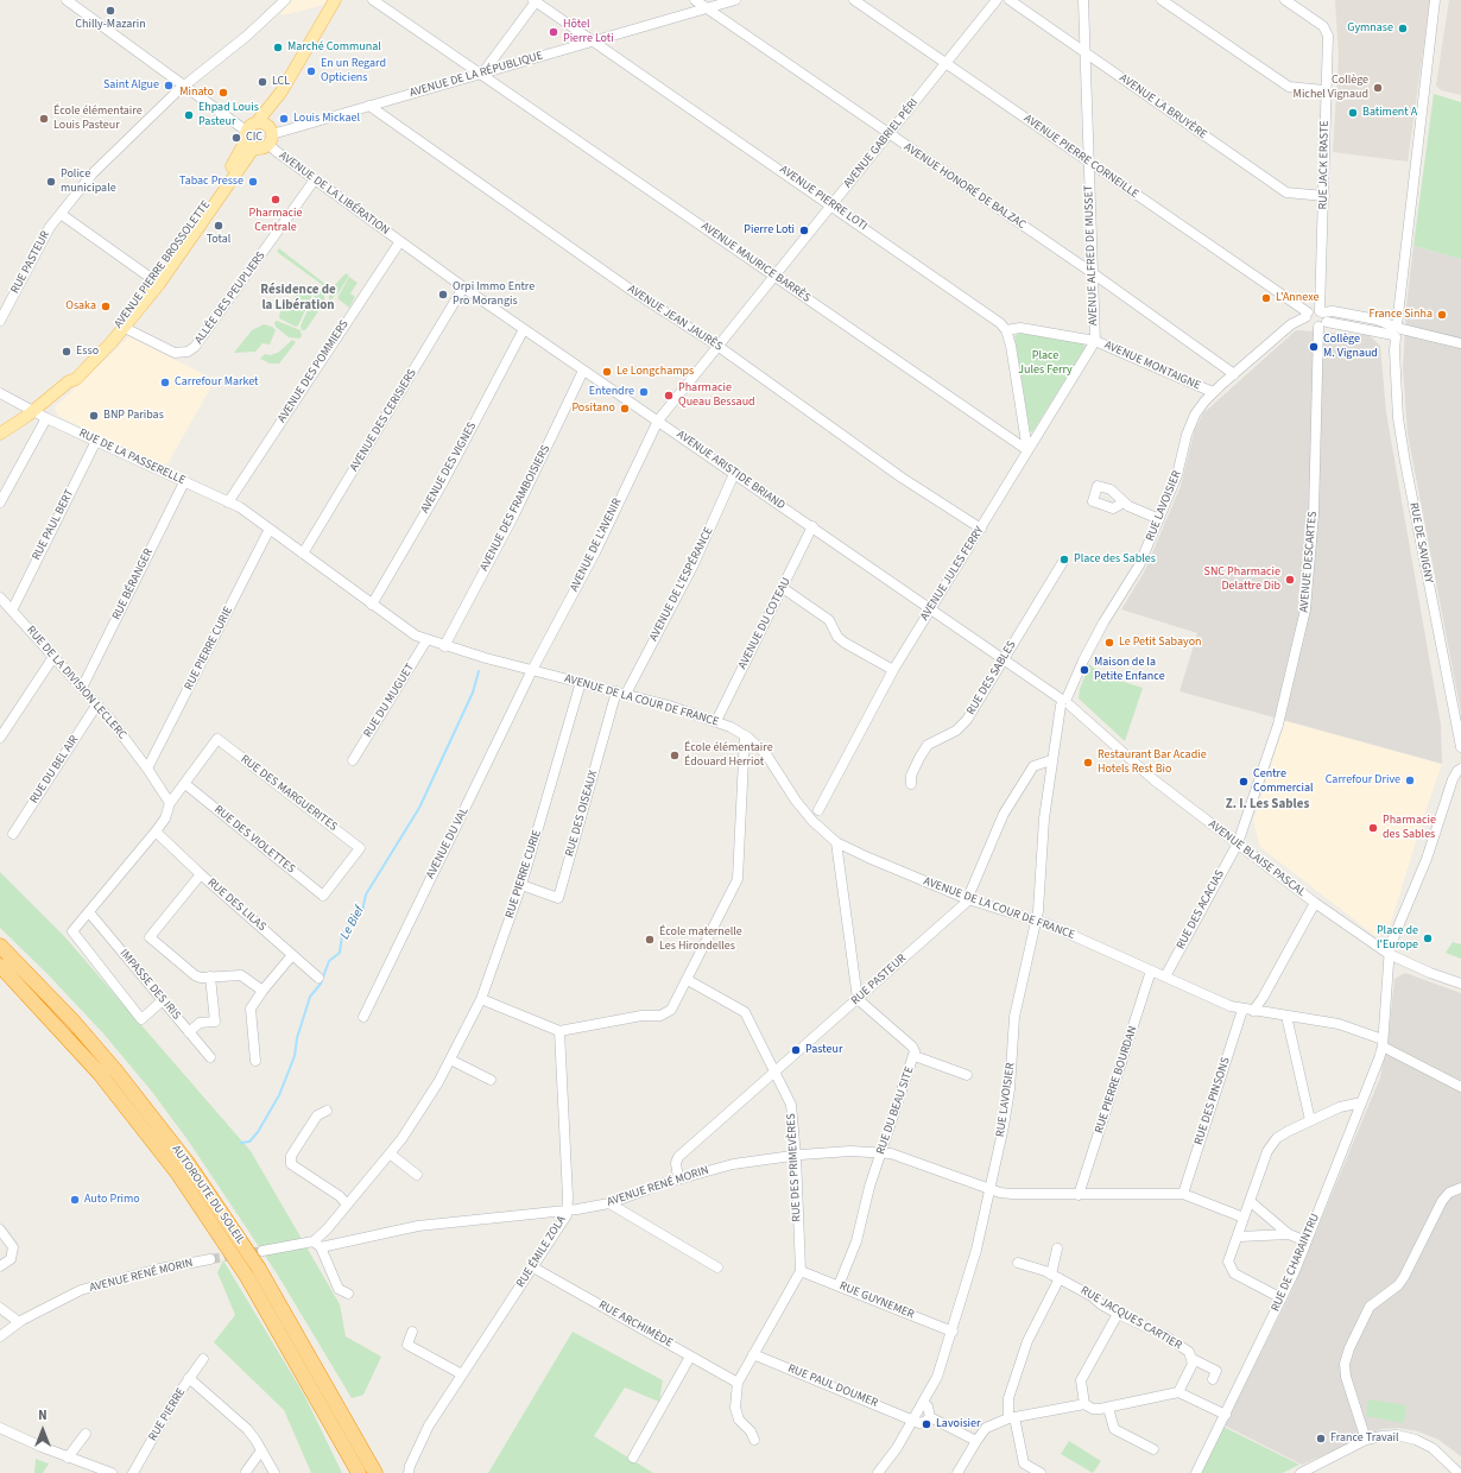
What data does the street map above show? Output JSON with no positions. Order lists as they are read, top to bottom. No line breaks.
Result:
{"streets":{"highway":["AUTOROUTE DU SOLEIL"],"main road":["AVENUE PIERRE BROSSOLETTE"],"street":["AVENUE DE LA RÉPUBLIQUE","AVENUE LA BRUYÈRE","AVENUE GABRIEL PÉRI","AVENUE PIERRE CORNEILLE","RUE JACK ERASTE","AVENUE HONORÉ DE BALZAC","AVENUE DE LA LIBÉRATION","AVENUE PIERRE LOTI","AVENUE ALFRED DE MUSSET","RUE PASTEUR","AVENUE MAURICE BARRÈS","ALLÉE DES PEUPLIERS","AVENUE JEAN JAURÈS","AVENUE MONTAIGNE","AVENUE DES POMMIERS","AVENUE DES CERISIERS","RUE DE LA PASSERELLE","AVENUE DES VIGNES","AVENUE ARISTIDE BRIAND","RUE LAVOISIER","AVENUE DES FRAMBOISIERS","RUE PAUL BERT","RUE DE SAVIGNY","AVENUE DE L'AVENIR","AVENUE DESCARTES","AVENUE JULES FERRY","RUE BÉRANGER","AVENUE DE L'ESPÉRANCE","AVENUE DU COTEAU","RUE PIERRE CURIE","RUE DES SABLES","RUE DE LA DIVISION LECLERC","RUE DU MUGUET","AVENUE DE LA COUR DE FRANCE","RUE DU BEL AIR","RUE DES MARGUERITES","RUE DES OISEAUX","RUE DES VIOLETTES","AVENUE DU VAL","AVENUE BLAISE PASCAL","RUE DES LILAS","RUE DES ACACIAS","IMPASSE DES IRIS","RUE PIERRE BOURDAN","RUE DES PINSONS","RUE DU BEAU SITE","RUE DES PRIMEVÈRES","AVENUE RENÉ MORIN","RUE ÉMILE ZOLA","RUE DE CHARAINTRU","RUE GUYNEMER","RUE JACQUES CARTIER","RUE ARCHIMÈDE","RUE PAUL DOUMER","RUE PIERRE"]},"crossings":[["AVENUE DE LA RÉPUBLIQUE","AVENUE HONORÉ DE BALZAC"],["AVENUE DE LA RÉPUBLIQUE","AVENUE DE LA LIBÉRATION"],["AVENUE DE LA RÉPUBLIQUE","AVENUE PIERRE LOTI"],["AVENUE DE LA RÉPUBLIQUE","AVENUE MAURICE BARRÈS"],["AVENUE DE LA RÉPUBLIQUE","AVENUE PIERRE BROSSOLETTE"],["AVENUE DE LA RÉPUBLIQUE","AVENUE JEAN JAURÈS"],["AVENUE LA BRUYÈRE","RUE JACK ERASTE"],["AVENUE LA BRUYÈRE","AVENUE ALFRED DE MUSSET"],["AVENUE GABRIEL PÉRI","AVENUE PIERRE CORNEILLE"],["AVENUE GABRIEL PÉRI","AVENUE HONORÉ DE BALZAC"],["AVENUE GABRIEL PÉRI","AVENUE PIERRE LOTI"],["AVENUE GABRIEL PÉRI","AVENUE MAURICE BARRÈS"],["AVENUE GABRIEL PÉRI","AVENUE JEAN JAURÈS"],["AVENUE GABRIEL PÉRI","AVENUE ARISTIDE BRIAND"],["AVENUE GABRIEL PÉRI","AVENUE DE L'AVENIR"],["AVENUE PIERRE CORNEILLE","RUE JACK ERASTE"],["AVENUE PIERRE CORNEILLE","AVENUE ALFRED DE MUSSET"],["AVENUE PIERRE CORNEILLE","RUE LAVOISIER"],["AVENUE PIERRE CORNEILLE","AVENUE DESCARTES"],["RUE JACK ERASTE","AVENUE DESCARTES"],["AVENUE HONORÉ DE BALZAC","AVENUE ALFRED DE MUSSET"],["AVENUE HONORÉ DE BALZAC","RUE LAVOISIER"],["AVENUE DE LA LIBÉRATION","AVENUE PIERRE BROSSOLETTE"],["AVENUE DE LA LIBÉRATION","ALLÉE DES PEUPLIERS"],["AVENUE DE LA LIBÉRATION","AVENUE DES POMMIERS"],["AVENUE DE LA LIBÉRATION","AVENUE ARISTIDE BRIAND"],["AVENUE PIERRE LOTI","AVENUE MONTAIGNE"],["AVENUE ALFRED DE MUSSET","AVENUE MONTAIGNE"],["AVENUE ALFRED DE MUSSET","AVENUE JULES FERRY"],["RUE PASTEUR","RUE LAVOISIER"],["RUE PASTEUR","AVENUE DE LA COUR DE FRANCE"],["RUE PASTEUR","RUE DU BEAU SITE"],["RUE PASTEUR","RUE DES PRIMEVÈRES"],["RUE PASTEUR","AVENUE RENÉ MORIN"],["AVENUE MAURICE BARRÈS","AVENUE JULES FERRY"],["AVENUE PIERRE BROSSOLETTE","ALLÉE DES PEUPLIERS"],["AVENUE PIERRE BROSSOLETTE","RUE DE LA PASSERELLE"],["AVENUE JEAN JAURÈS","AVENUE JULES FERRY"],["AVENUE MONTAIGNE","RUE LAVOISIER"],["AVENUE MONTAIGNE","AVENUE JULES FERRY"],["AVENUE DES POMMIERS","RUE DE LA PASSERELLE"],["AVENUE DES POMMIERS","AVENUE ARISTIDE BRIAND"],["AVENUE DES POMMIERS","AVENUE DE LA COUR DE FRANCE"],["AVENUE DES CERISIERS","AVENUE ARISTIDE BRIAND"],["AVENUE DES CERISIERS","AVENUE DE LA COUR DE FRANCE"],["RUE DE LA PASSERELLE","RUE PAUL BERT"],["RUE DE LA PASSERELLE","RUE BÉRANGER"],["RUE DE LA PASSERELLE","AVENUE DE LA COUR DE FRANCE"],["AVENUE DES VIGNES","AVENUE ARISTIDE BRIAND"],["AVENUE DES VIGNES","AVENUE DE LA COUR DE FRANCE"],["AVENUE ARISTIDE BRIAND","RUE LAVOISIER"],["AVENUE ARISTIDE BRIAND","AVENUE DES FRAMBOISIERS"],["AVENUE ARISTIDE BRIAND","AVENUE DE L'AVENIR"],["AVENUE ARISTIDE BRIAND","AVENUE JULES FERRY"],["AVENUE ARISTIDE BRIAND","AVENUE DE L'ESPÉRANCE"],["AVENUE ARISTIDE BRIAND","AVENUE DU COTEAU"],["AVENUE ARISTIDE BRIAND","RUE DES SABLES"],["AVENUE ARISTIDE BRIAND","AVENUE BLAISE PASCAL"],["RUE LAVOISIER","AVENUE DE LA COUR DE FRANCE"],["RUE LAVOISIER","AVENUE BLAISE PASCAL"],["RUE LAVOISIER","AVENUE RENÉ MORIN"],["RUE LAVOISIER","RUE GUYNEMER"],["RUE LAVOISIER","RUE PAUL DOUMER"],["AVENUE DES FRAMBOISIERS","AVENUE DE LA COUR DE FRANCE"],["RUE PAUL BERT","RUE DE LA DIVISION LECLERC"],["AVENUE DE L'AVENIR","AVENUE DE LA COUR DE FRANCE"],["AVENUE DE L'AVENIR","AVENUE DU VAL"],["AVENUE DESCARTES","AVENUE BLAISE PASCAL"],["AVENUE DESCARTES","RUE DES ACACIAS"],["RUE BÉRANGER","RUE DE LA DIVISION LECLERC"],["AVENUE DE L'ESPÉRANCE","AVENUE DE LA COUR DE FRANCE"],["AVENUE DE L'ESPÉRANCE","RUE DES OISEAUX"],["AVENUE DU COTEAU","AVENUE DE LA COUR DE FRANCE"],["RUE PIERRE CURIE","RUE DE LA DIVISION LECLERC"],["RUE PIERRE CURIE","AVENUE DE LA COUR DE FRANCE"],["RUE PIERRE CURIE","RUE DES OISEAUX"],["RUE PIERRE CURIE","AVENUE RENÉ MORIN"],["RUE DE LA DIVISION LECLERC","RUE DU BEL AIR"],["RUE DU MUGUET","AVENUE DE LA COUR DE FRANCE"],["AVENUE DE LA COUR DE FRANCE","RUE DES OISEAUX"],["AVENUE DE LA COUR DE FRANCE","AVENUE DU VAL"],["AVENUE DE LA COUR DE FRANCE","RUE DES ACACIAS"],["AVENUE DE LA COUR DE FRANCE","RUE PIERRE BOURDAN"],["AVENUE DE LA COUR DE FRANCE","RUE DES PINSONS"],["AVENUE DE LA COUR DE FRANCE","RUE DE CHARAINTRU"],["RUE DES MARGUERITES","RUE DES VIOLETTES"],["AVENUE BLAISE PASCAL","RUE DES ACACIAS"],["AVENUE BLAISE PASCAL","RUE DE CHARAINTRU"],["RUE PIERRE BOURDAN","AVENUE RENÉ MORIN"],["RUE DES PINSONS","AVENUE RENÉ MORIN"],["RUE DU BEAU SITE","AVENUE RENÉ MORIN"],["RUE DU BEAU SITE","RUE GUYNEMER"],["RUE DES PRIMEVÈRES","AVENUE RENÉ MORIN"],["RUE DES PRIMEVÈRES","RUE GUYNEMER"],["AVENUE RENÉ MORIN","RUE ÉMILE ZOLA"],["RUE ÉMILE ZOLA","RUE ARCHIMÈDE"]],"districts":["Résidence de la Libération","Z. I. Les Sables"],"water":["Le Bief"],"parks":["Place Jules Ferry"],"places":["Chilly-Mazarin","Gymnase","Hôtel Pierre Loti","Marché Communal","En un Regard Opticiens","LCL","Saint Algue","Collège Michel Vignaud","Minato","Batiment A","Ehpad Louis Pasteur","École élémentaire Louis Pasteur","Louis Mickael","CIC","Police municipale","Tabac Presse","Pharmacie Centrale","Total","Pierre Loti","Orpi Immo Entre Pro Morangis","L'Annexe","Osaka","France Sinha","Collège M. Vignaud","Esso","Le Longchamps","Carrefour Market","Entendre","Pharmacie Queau Bessaud","Positano","BNP Paribas","Place des Sables","SNC Pharmacie Delattre Dib","Le Petit Sabayon","Maison de la Petite Enfance","École élémentaire Édouard Herriot","Restaurant Bar Acadie Hotels Rest Bio","Carrefour Drive","Centre Commercial","Pharmacie des Sables","Place de l'Europe","École maternelle Les Hirondelles","Pasteur","Auto Primo","Lavoisier","France Travail"],"north":"top"}
